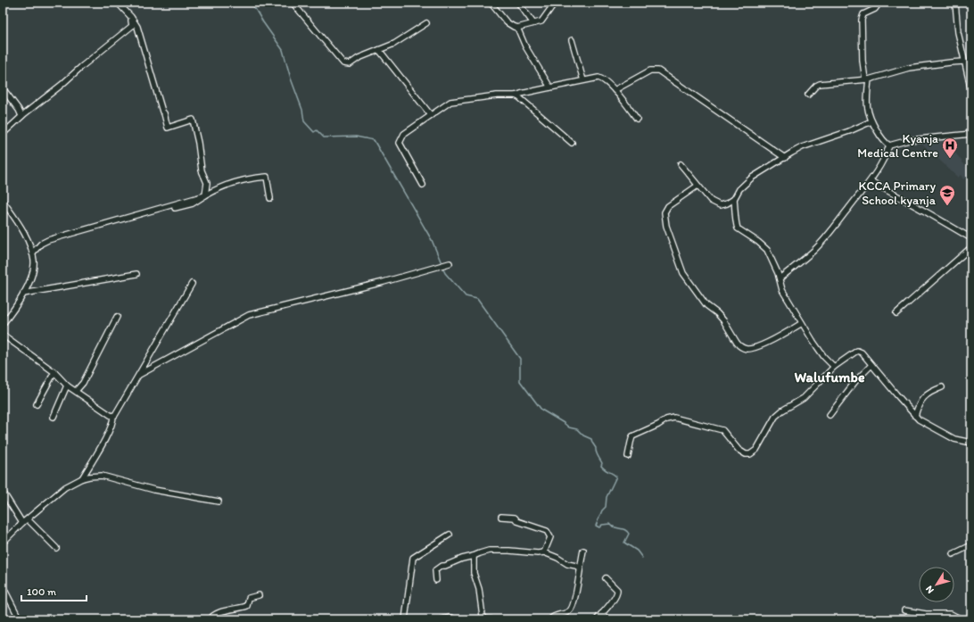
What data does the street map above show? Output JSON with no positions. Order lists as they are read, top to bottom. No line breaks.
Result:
{"districts":["Walufumbe"],"places":{"hospital":["Kyanja Medical Centre"],"school or university":["KCCA Primary School kyanja"]},"scale_bar":"100 m","north":"bottom left"}
